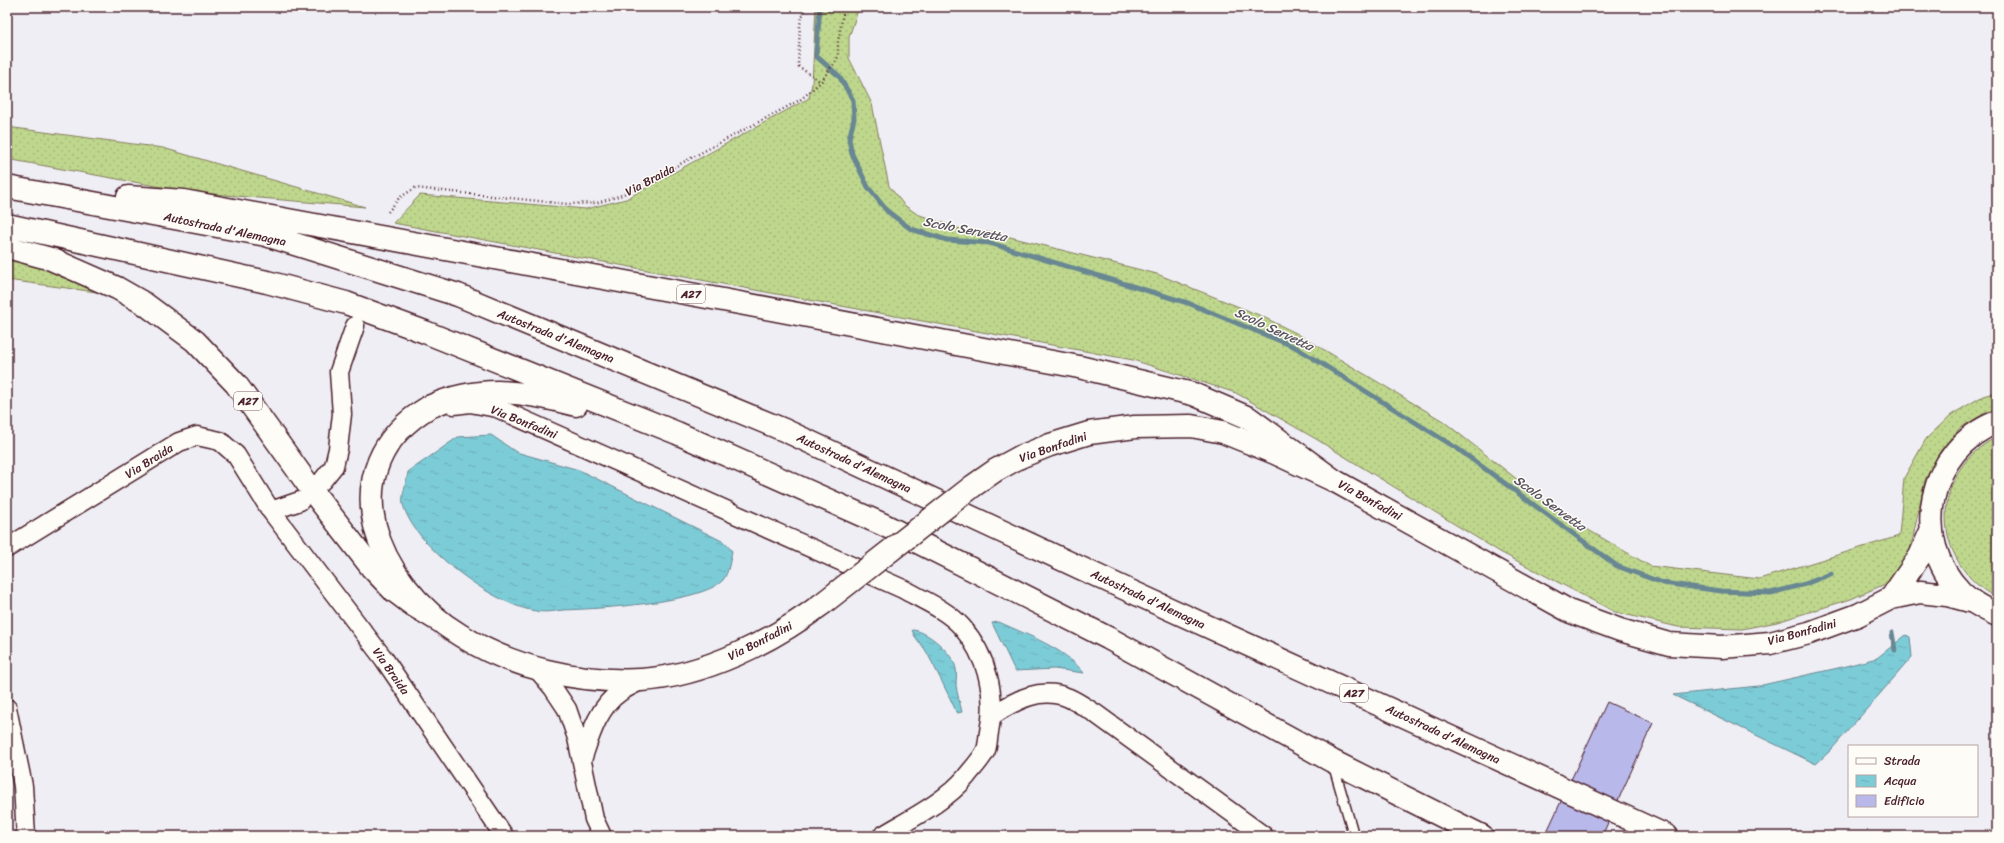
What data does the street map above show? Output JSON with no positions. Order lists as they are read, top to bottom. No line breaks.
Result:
{"streets":{"main road":["Autostrada d'Alemagna","A27","Via Bonfadini"],"street":["Via Braida"]},"crossings":[["Autostrada d'Alemagna","A27"],["A27","Via Bonfadini"]],"water":["Scolo Servetta"],"legend":["Strada","Acqua","Edificio"]}
